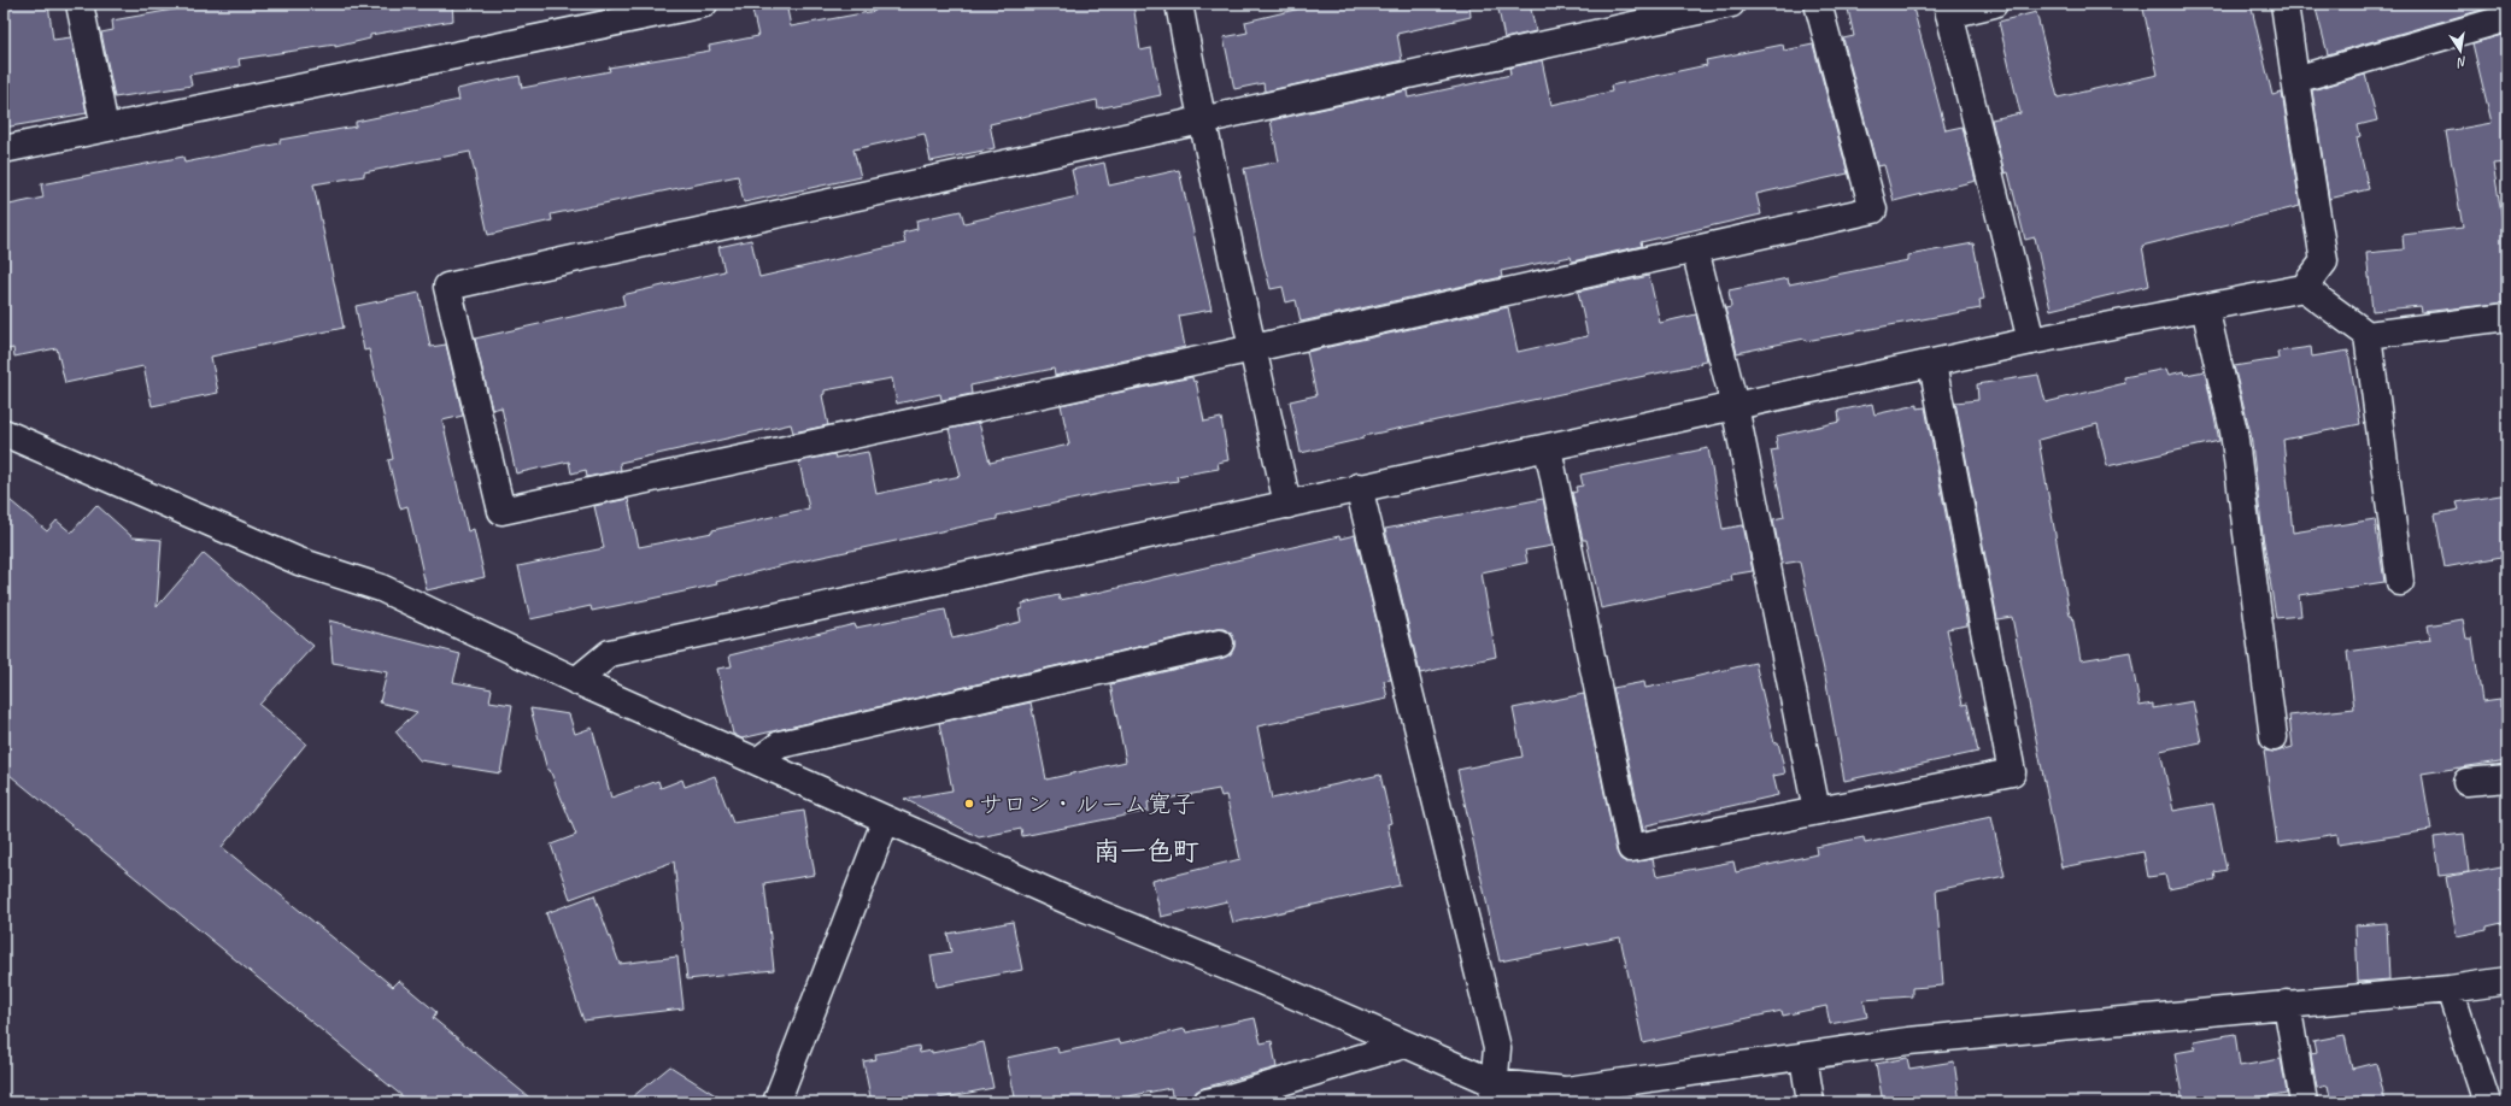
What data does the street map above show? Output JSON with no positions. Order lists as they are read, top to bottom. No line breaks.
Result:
{"districts":["南一色町"],"places":["サロン・ルーム寛子"],"north":"bottom"}
